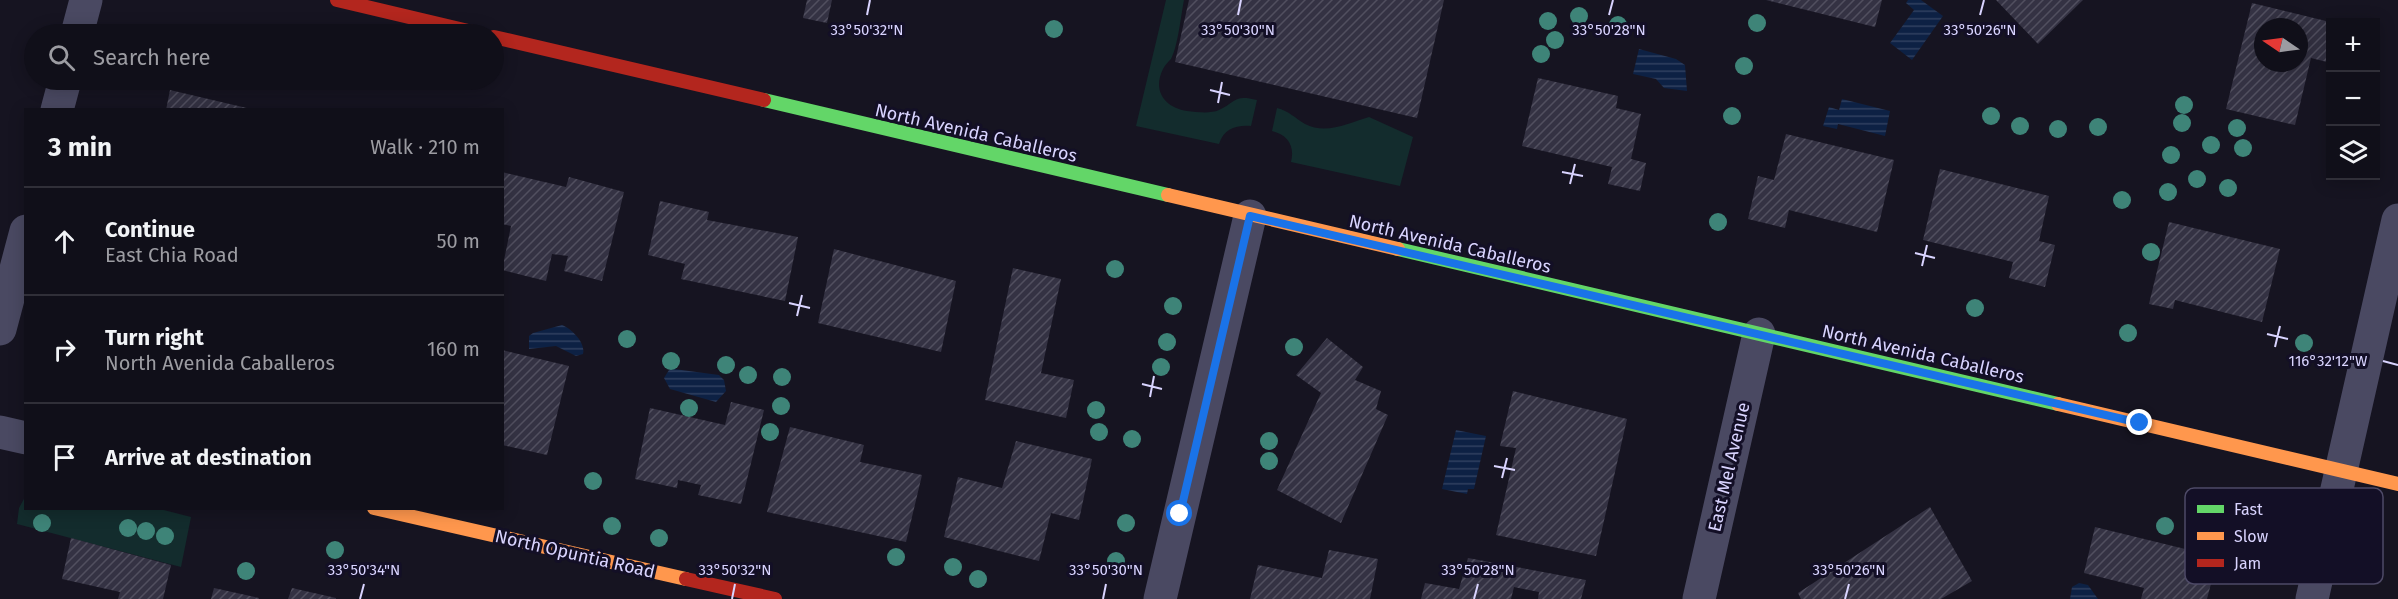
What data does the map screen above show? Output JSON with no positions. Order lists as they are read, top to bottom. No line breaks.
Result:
{"streets":{"street":["North Avenida Caballeros","East Mel Avenue","North Opuntia Road"]},"crossings":[["North Avenida Caballeros","East Mel Avenue"]],"legend":["Fast","Slow","Jam"],"north":"left","page":{"map_buttons":["+","−"],"search":"Search here","heading":["3 min","Walk · 210 m"],"list":[["Continue","East Chia Road","50 m"],["Turn right","North Avenida Caballeros","160 m"],"Arrive at destination"]},"coordinates":["33°50'32\"N","33°50'30\"N","33°50'28\"N","33°50'26\"N","116°32'12\"W","33°50'34\"N"]}
